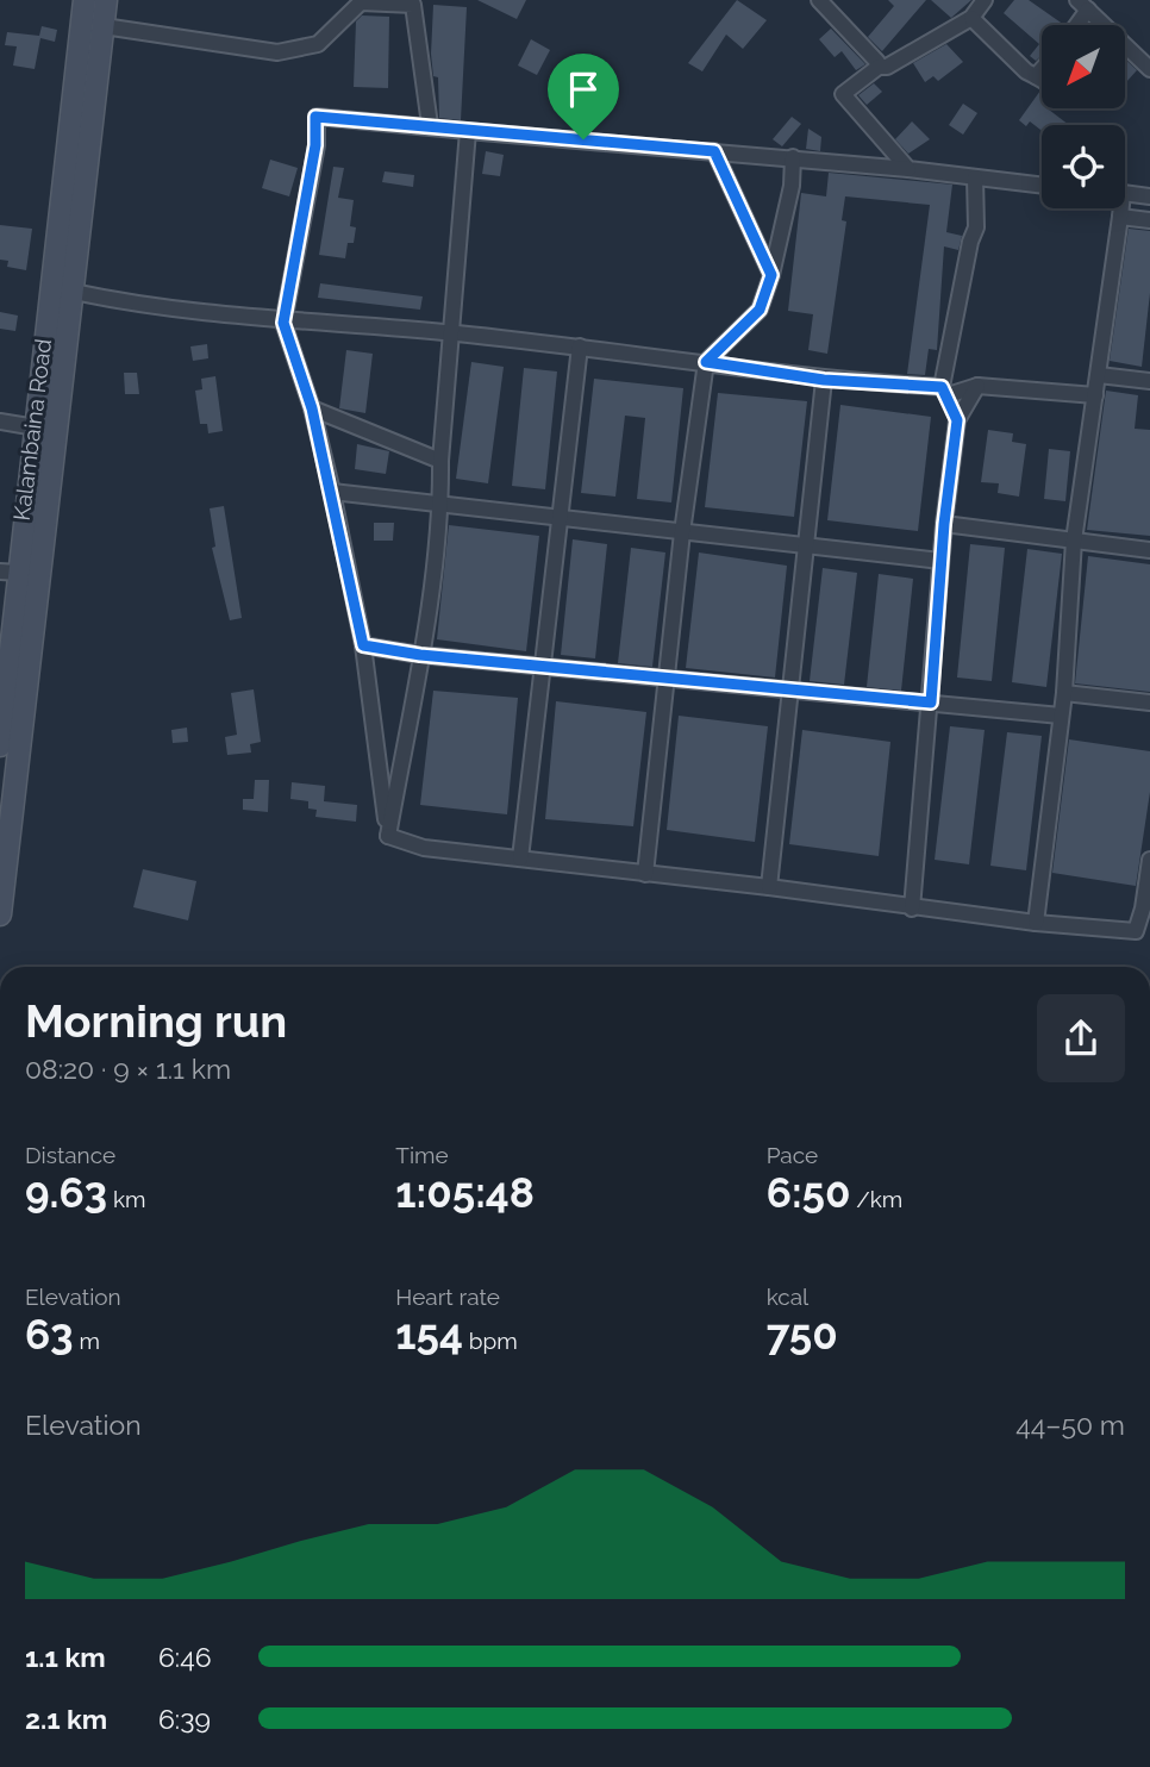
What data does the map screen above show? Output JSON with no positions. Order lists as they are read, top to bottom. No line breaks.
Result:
{"streets":{"main road":["Kalambaina Road"]},"north":"bottom left","page":{"heading":["Morning run","08:20 · 9 × 1.1 km"],"stats":[["Distance","9.63 km"],["Time","1:05:48"],["Pace","6:50 /km"],["Elevation","63 m"],["Heart rate","154 bpm"],["kcal","750"]],"chart":["Elevation","44–50 m"],"list":[{"name":"1.1 km","note":"6:46"},{"name":"2.1 km","note":"6:39"}]}}
